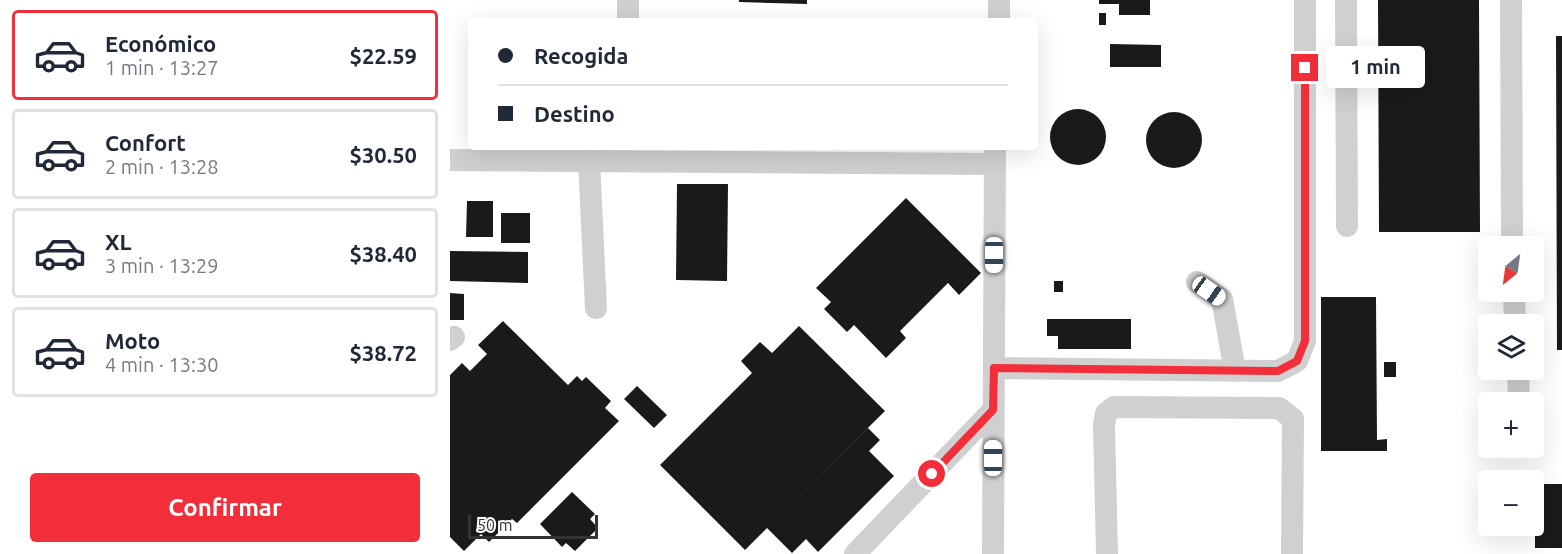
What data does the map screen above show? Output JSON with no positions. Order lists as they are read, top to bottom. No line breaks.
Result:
{"scale_bar":"50 m","north":"bottom left","page":{"list":[{"name":"Económico","note":"1 min · 13:27","value":"$22.59"},{"name":"Confort","note":"2 min · 13:28","value":"$30.50"},{"name":"XL","note":"3 min · 13:29","value":"$38.40"},{"name":"Moto","note":"4 min · 13:30","value":"$38.72"}],"banner":["Recogida","Destino"],"bubble":"1 min","map_buttons":["+","−"],"buttons":"Confirmar","scale":"50 m"}}
